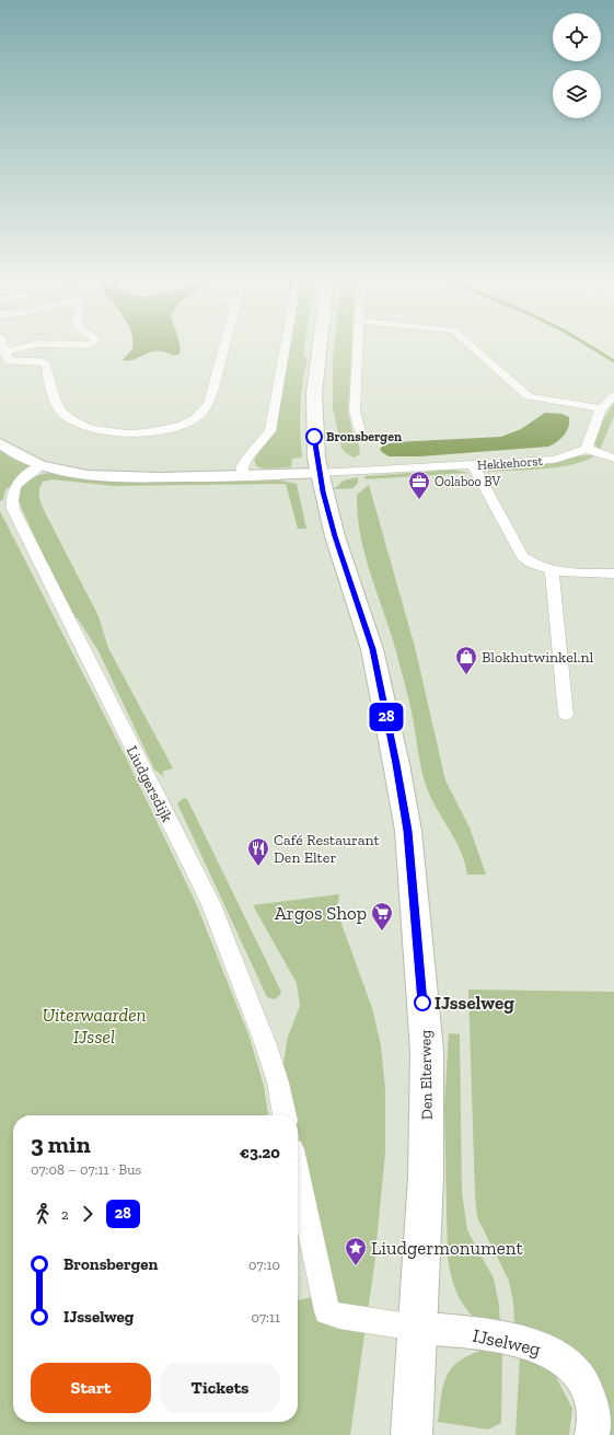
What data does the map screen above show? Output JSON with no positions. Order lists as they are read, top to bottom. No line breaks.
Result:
{"streets":{"main road":["Den Elterweg"],"street":["Hekkehorst","Liudgersdijk","IJselweg"]},"crossings":[["Hekkehorst","Den Elterweg"],["Den Elterweg","IJselweg"]],"parks":["Uiterwaarden IJssel"],"places":{"other":["Bronsbergen","IJsselweg"],"office":["Oolaboo BV"],"shop":["Blokhutwinkel.nl"],"restaurant":["Café Restaurant Den Elter"],"supermarket":["Argos Shop"],"place":["Liudgermonument"]},"lines":["bus line 28"],"page":{"on_map":"28","heading":["3 min","07:08 – 07:11 · Bus","€3.20"],"legs":["2","28"],"list":[{"name":"Bronsbergen","value":"07:10"},{"name":"IJsselweg","value":"07:11"}],"buttons":["Start","Tickets"]}}
